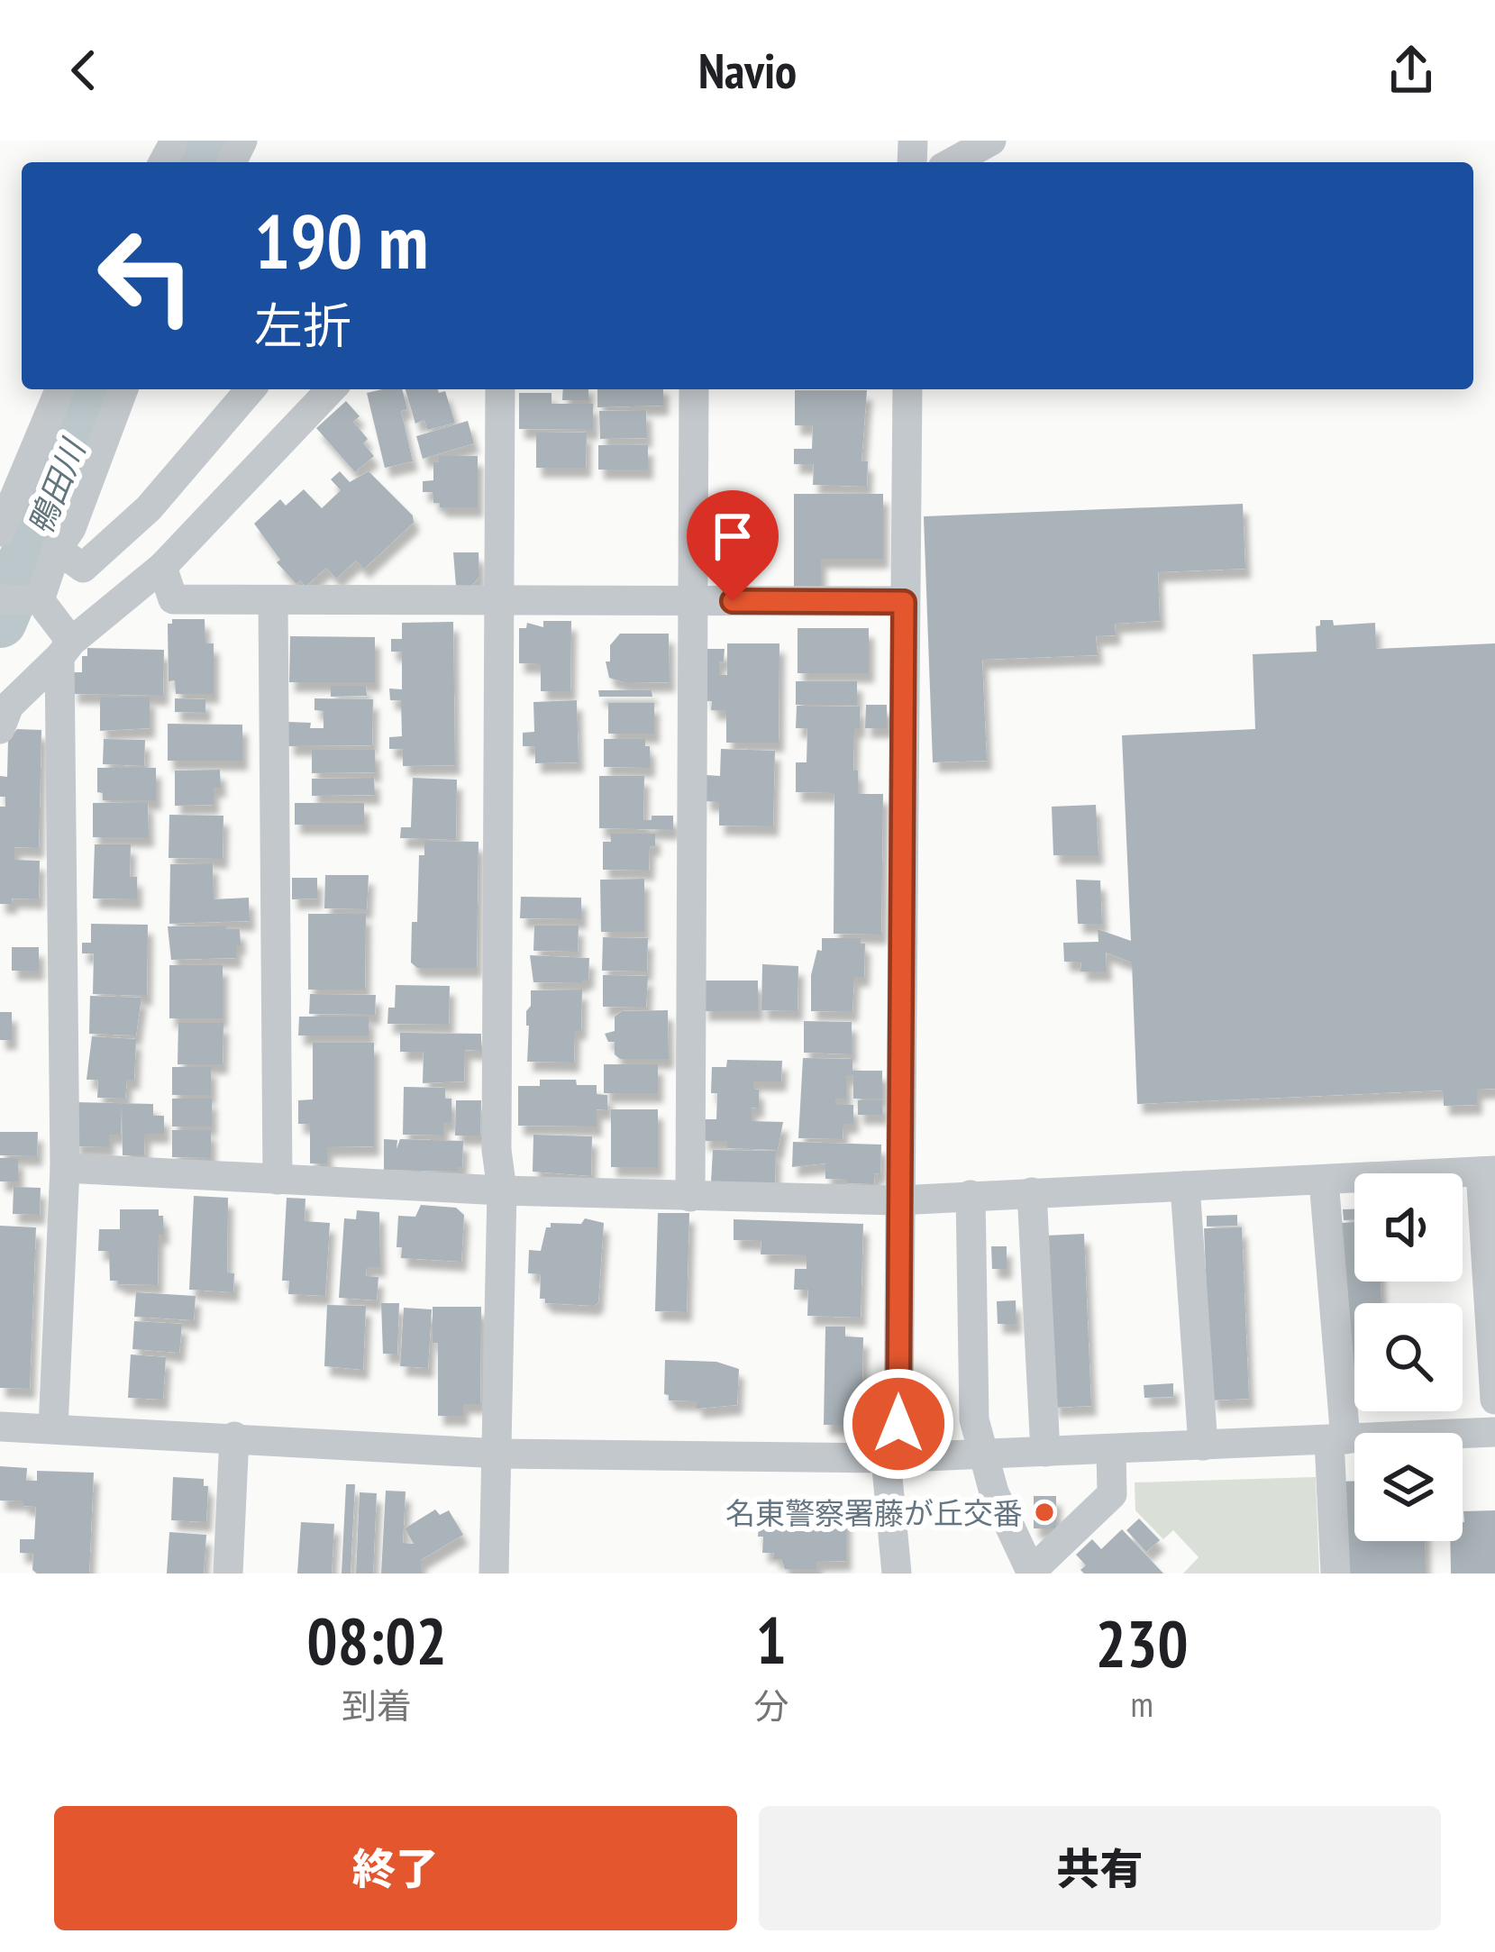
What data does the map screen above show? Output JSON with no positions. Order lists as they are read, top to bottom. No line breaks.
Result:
{"water":["鴨田川"],"places":["名東警察署藤が丘交番"],"page":{"header":"Navio","turn":["190 m","左折"],"eta":["08:02","到着","1","分","230","m"],"buttons":["終了","共有"]}}
